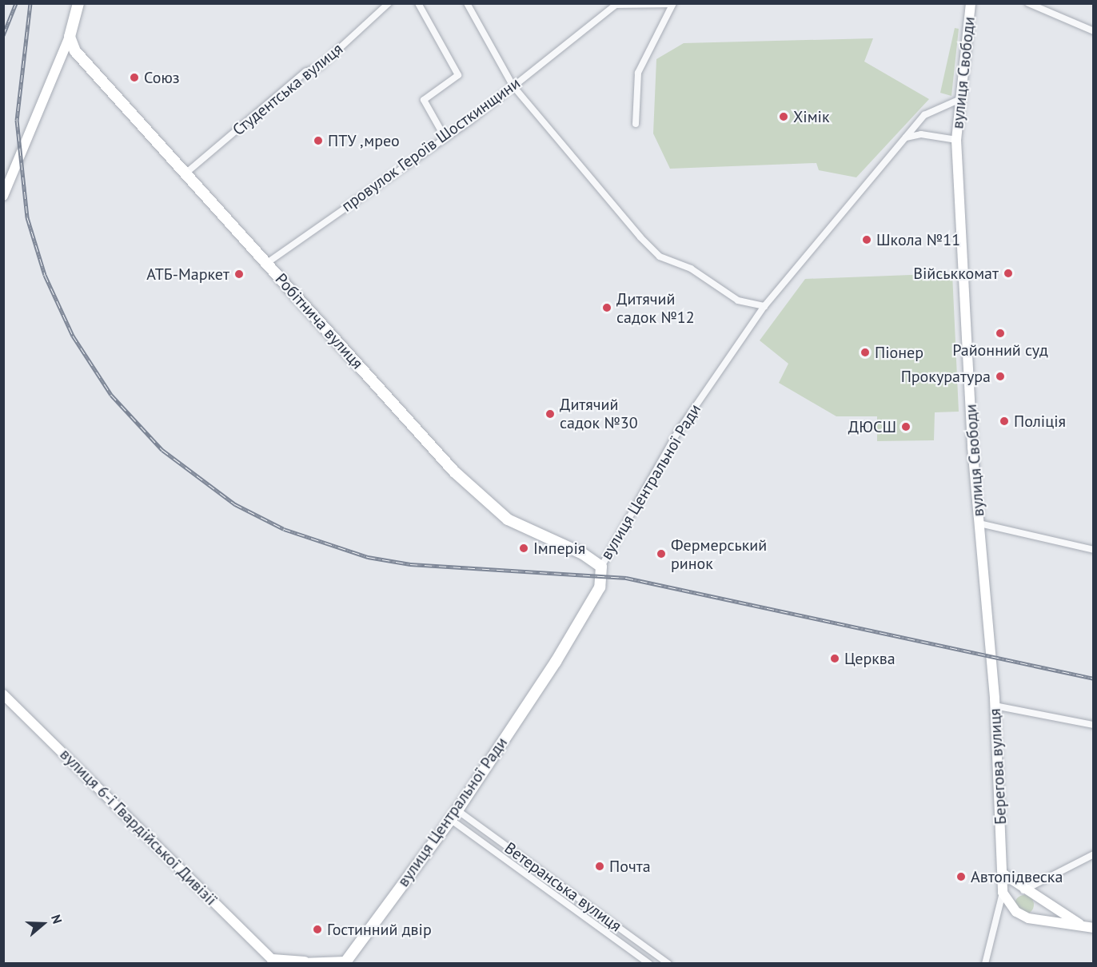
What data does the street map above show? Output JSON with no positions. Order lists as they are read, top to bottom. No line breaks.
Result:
{"streets":{"main road":["вулиця Свободи","Робітнича вулиця","вулиця Центральної Ради","Берегова вулиця","вулиця 6-ї Гвардійської Дивізії"],"street":["Студентська вулиця","провулок Героїв Шосткинщини","Ветеранська вулиця"]},"crossings":[["вулиця Свободи","вулиця Центральної Ради"],["вулиця Свободи","Берегова вулиця"],["Студентська вулиця","Робітнича вулиця"],["провулок Героїв Шосткинщини","Робітнича вулиця"],["Робітнича вулиця","вулиця Центральної Ради"],["вулиця Центральної Ради","Ветеранська вулиця"]],"places":["Союз","Хімік","ПТУ ,мрео","Школа №11","Військкомат","АТБ-Маркет","Дитячий садок №12","Районний суд","Піонер","Прокуратура","Дитячий садок №30","Поліція","ДЮСШ","Імперія","Фермерський ринок","Церква","Почта","Автопідвеска","Гостинний двір"],"north":"right"}
